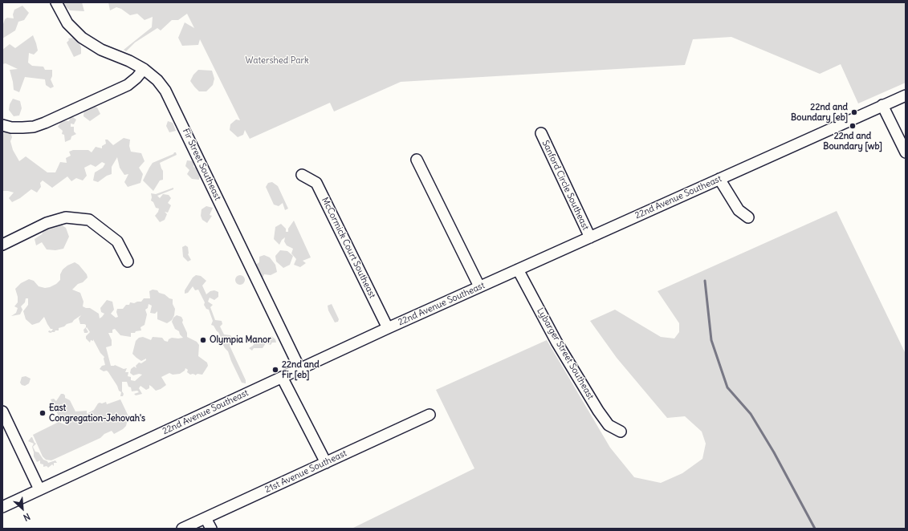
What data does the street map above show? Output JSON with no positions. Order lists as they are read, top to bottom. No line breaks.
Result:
{"streets":{"street":["Fir Street Southeast","Sanford Circle Southeast","22nd Avenue Southeast","McCormick Court Southeast","Lybarger Street Southeast","21st Avenue Southeast"]},"crossings":[["Fir Street Southeast","22nd Avenue Southeast"],["Sanford Circle Southeast","22nd Avenue Southeast"],["22nd Avenue Southeast","McCormick Court Southeast"],["22nd Avenue Southeast","Lybarger Street Southeast"]],"parks":["Watershed Park"],"places":["22nd and Boundary [eb]","22nd and Boundary [wb]","Olympia Manor","22nd and Fir [eb]","East Congregation-Jehovah's"],"north":"bottom right"}
